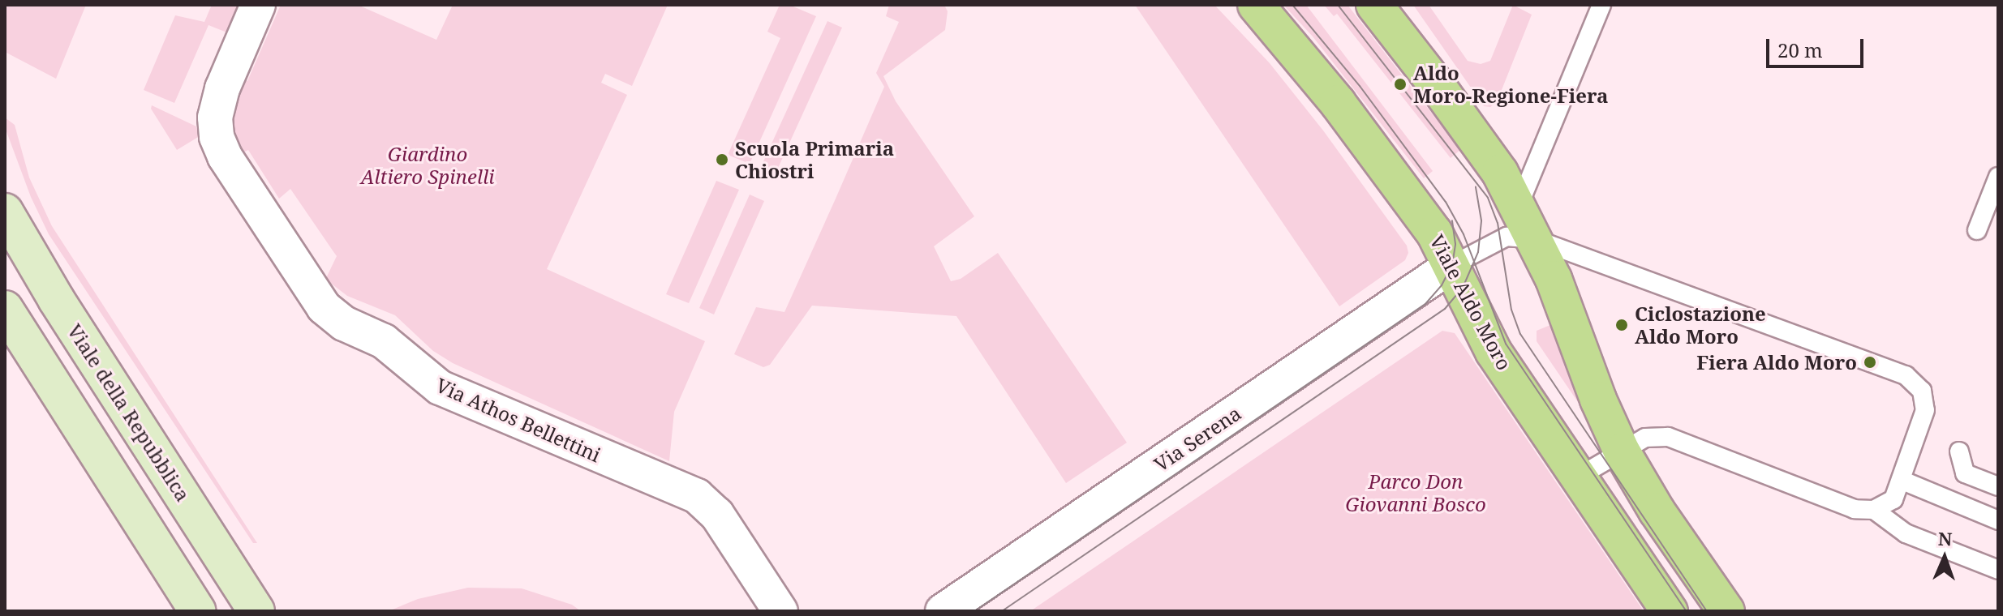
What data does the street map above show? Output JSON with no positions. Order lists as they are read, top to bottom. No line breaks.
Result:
{"streets":{"main road":["Viale Aldo Moro","Viale della Repubblica"],"street":["Via Athos Bellettini","Via Serena"]},"crossings":[["Viale Aldo Moro","Via Serena"]],"parks":["Giardino Altiero Spinelli","Parco Don Giovanni Bosco"],"places":["Aldo Moro-Regione-Fiera","Scuola Primaria Chiostri","Ciclostazione Aldo Moro","Fiera Aldo Moro"],"scale_bar":"20 m","north":"top"}
